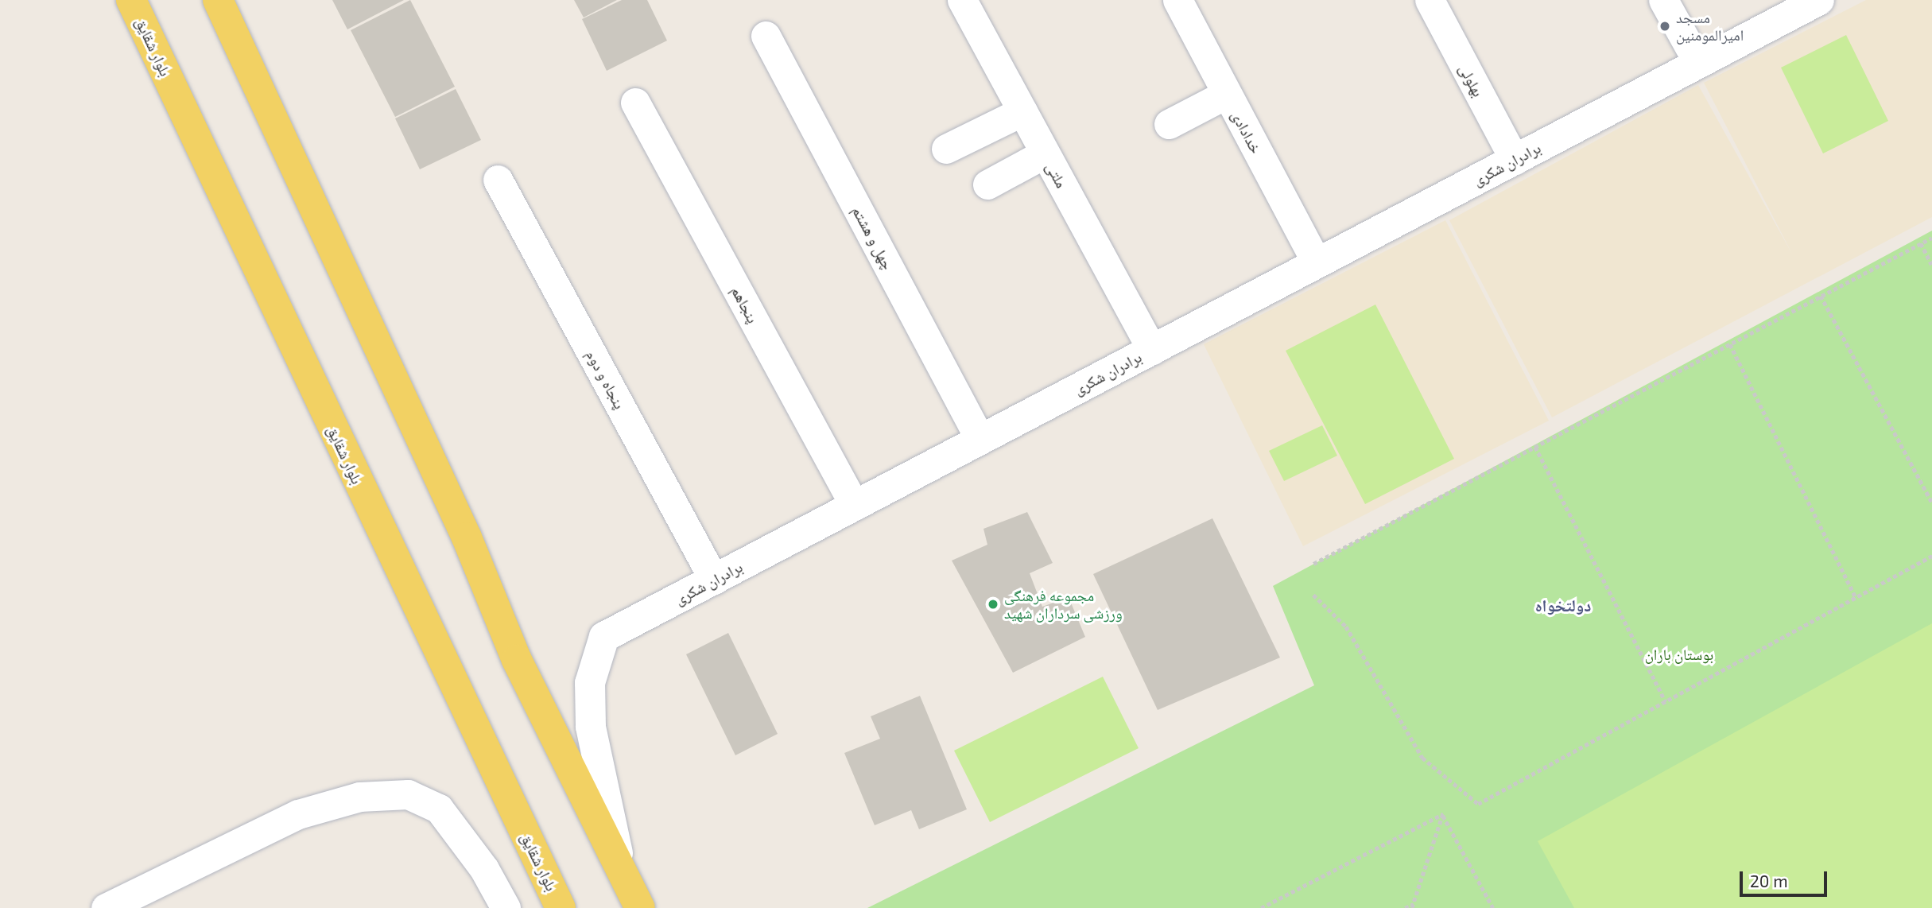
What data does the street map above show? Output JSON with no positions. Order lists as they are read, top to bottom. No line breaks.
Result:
{"streets":{"main road":["بلوار شقایق"],"street":["بهلولی","خدادادی","برادران شکری","ملتی","چهل و هشتم","پنجاهم","پنجاه و دوم"]},"crossings":[["بهلولی","برادران شکری"],["خدادادی","برادران شکری"],["برادران شکری","ملتی"],["برادران شکری","چهل و هشتم"],["برادران شکری","پنجاهم"],["برادران شکری","پنجاه و دوم"]],"districts":["دولتخواه"],"parks":["بوستان باران"],"places":["مسجد امیرالمومنین","مجموعه فرهنگی ورزشی سرداران شهید"],"scale_bar":"20 m"}
